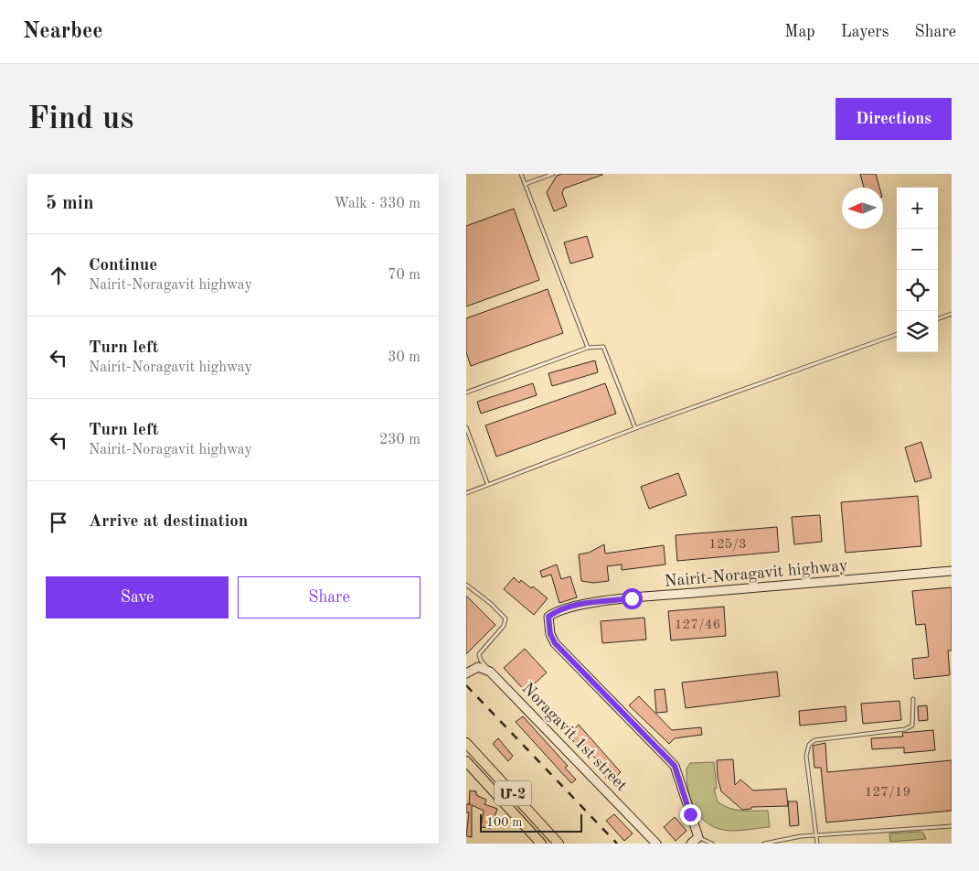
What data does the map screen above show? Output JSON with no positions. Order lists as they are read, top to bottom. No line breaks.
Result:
{"streets":{"main road":["Մ-2"],"street":["Nairit-Noragavit highway","Noragavit 1st street"]},"house_numbers":["125/3","127/46","127/19"],"scale_bar":"100 m","north":"left","page":{"header":"Nearbee","nav":["Map","Layers","Share"],"buttons":["Directions",["Save","Share"]],"title":"Find us","heading":["5 min","Walk · 330 m"],"map_buttons":["+","−"],"list":[["Continue","Nairit-Noragavit highway","70 m"],["Turn left","Nairit-Noragavit highway","30 m"],["Turn left","Nairit-Noragavit highway","230 m"],"Arrive at destination"],"scale":"100 m"}}
